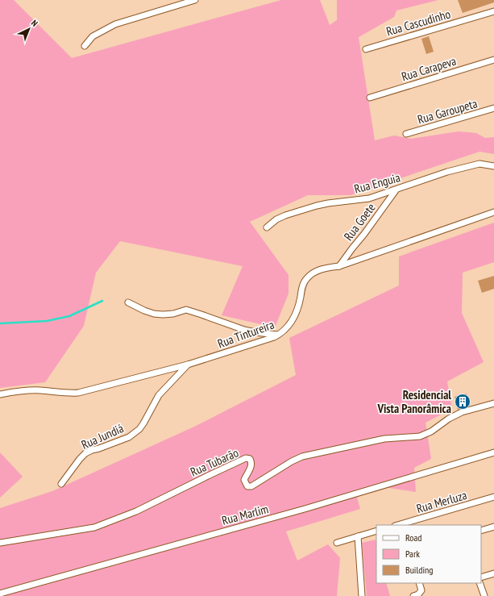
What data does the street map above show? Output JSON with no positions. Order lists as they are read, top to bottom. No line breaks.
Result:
{"streets":{"street":["Rua Cascudinho","Rua Carapeva","Rua Garoupeta","Rua Enguia","Rua Goete","Rua Tintureira","Rua Jundiá","Rua Tubarão","Rua Merluza","Rua Marlim"]},"crossings":[["Rua Enguia","Rua Goete"],["Rua Goete","Rua Tintureira"],["Rua Tintureira","Rua Jundiá"]],"places":{"building":["Residencial Vista Panorâmica"]},"legend":["Road","Park","Building"],"north":"top right"}
